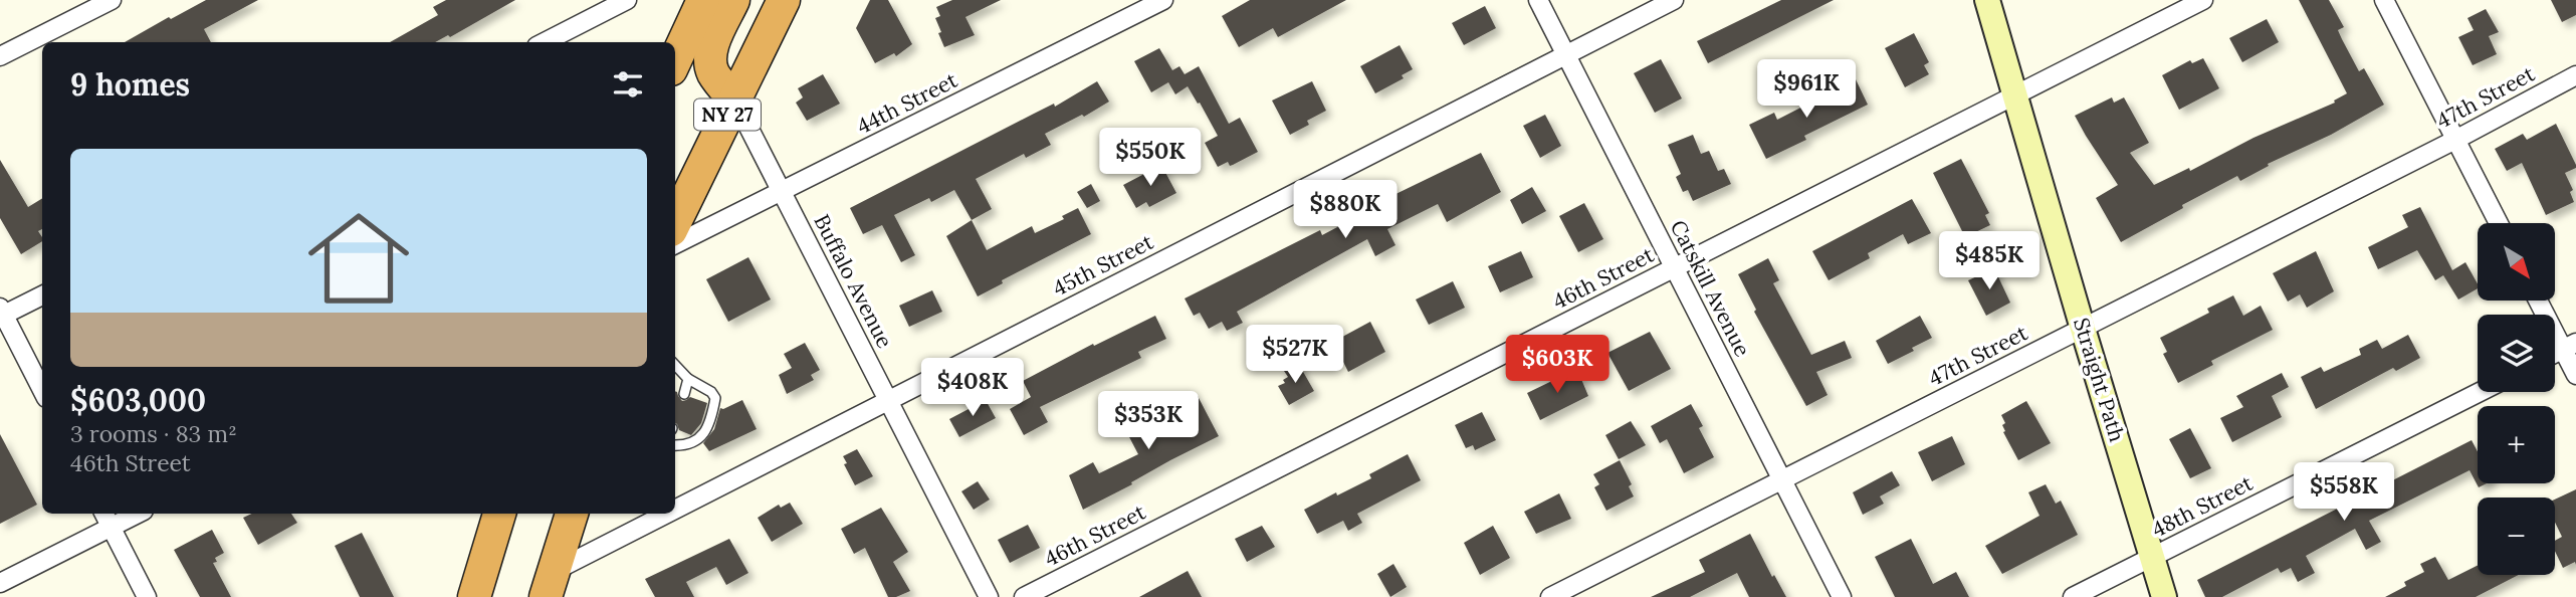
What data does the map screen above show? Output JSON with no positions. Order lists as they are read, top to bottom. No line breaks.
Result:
{"streets":{"highway":["NY 27"],"main road":["Straight Path"],"street":["47th Street","44th Street","45th Street","46th Street","Buffalo Avenue","Catskill Avenue","48th Street"]},"crossings":[["47th Street","Catskill Avenue"],["47th Street","Straight Path"],["44th Street","Buffalo Avenue"],["NY 27","Buffalo Avenue"],["45th Street","Buffalo Avenue"],["45th Street","Catskill Avenue"],["46th Street","Catskill Avenue"],["46th Street","Straight Path"],["Straight Path","48th Street"]],"north":"bottom right","page":{"heading":"9 homes","price":["$961K","$550K","$880K","$485K","$527K","$603K","$408K","$353K","$558K"],"list":[{"name":"$603,000","note":"3 rooms · 83 m² · 46th Street"}],"map_buttons":["+","−"]}}
